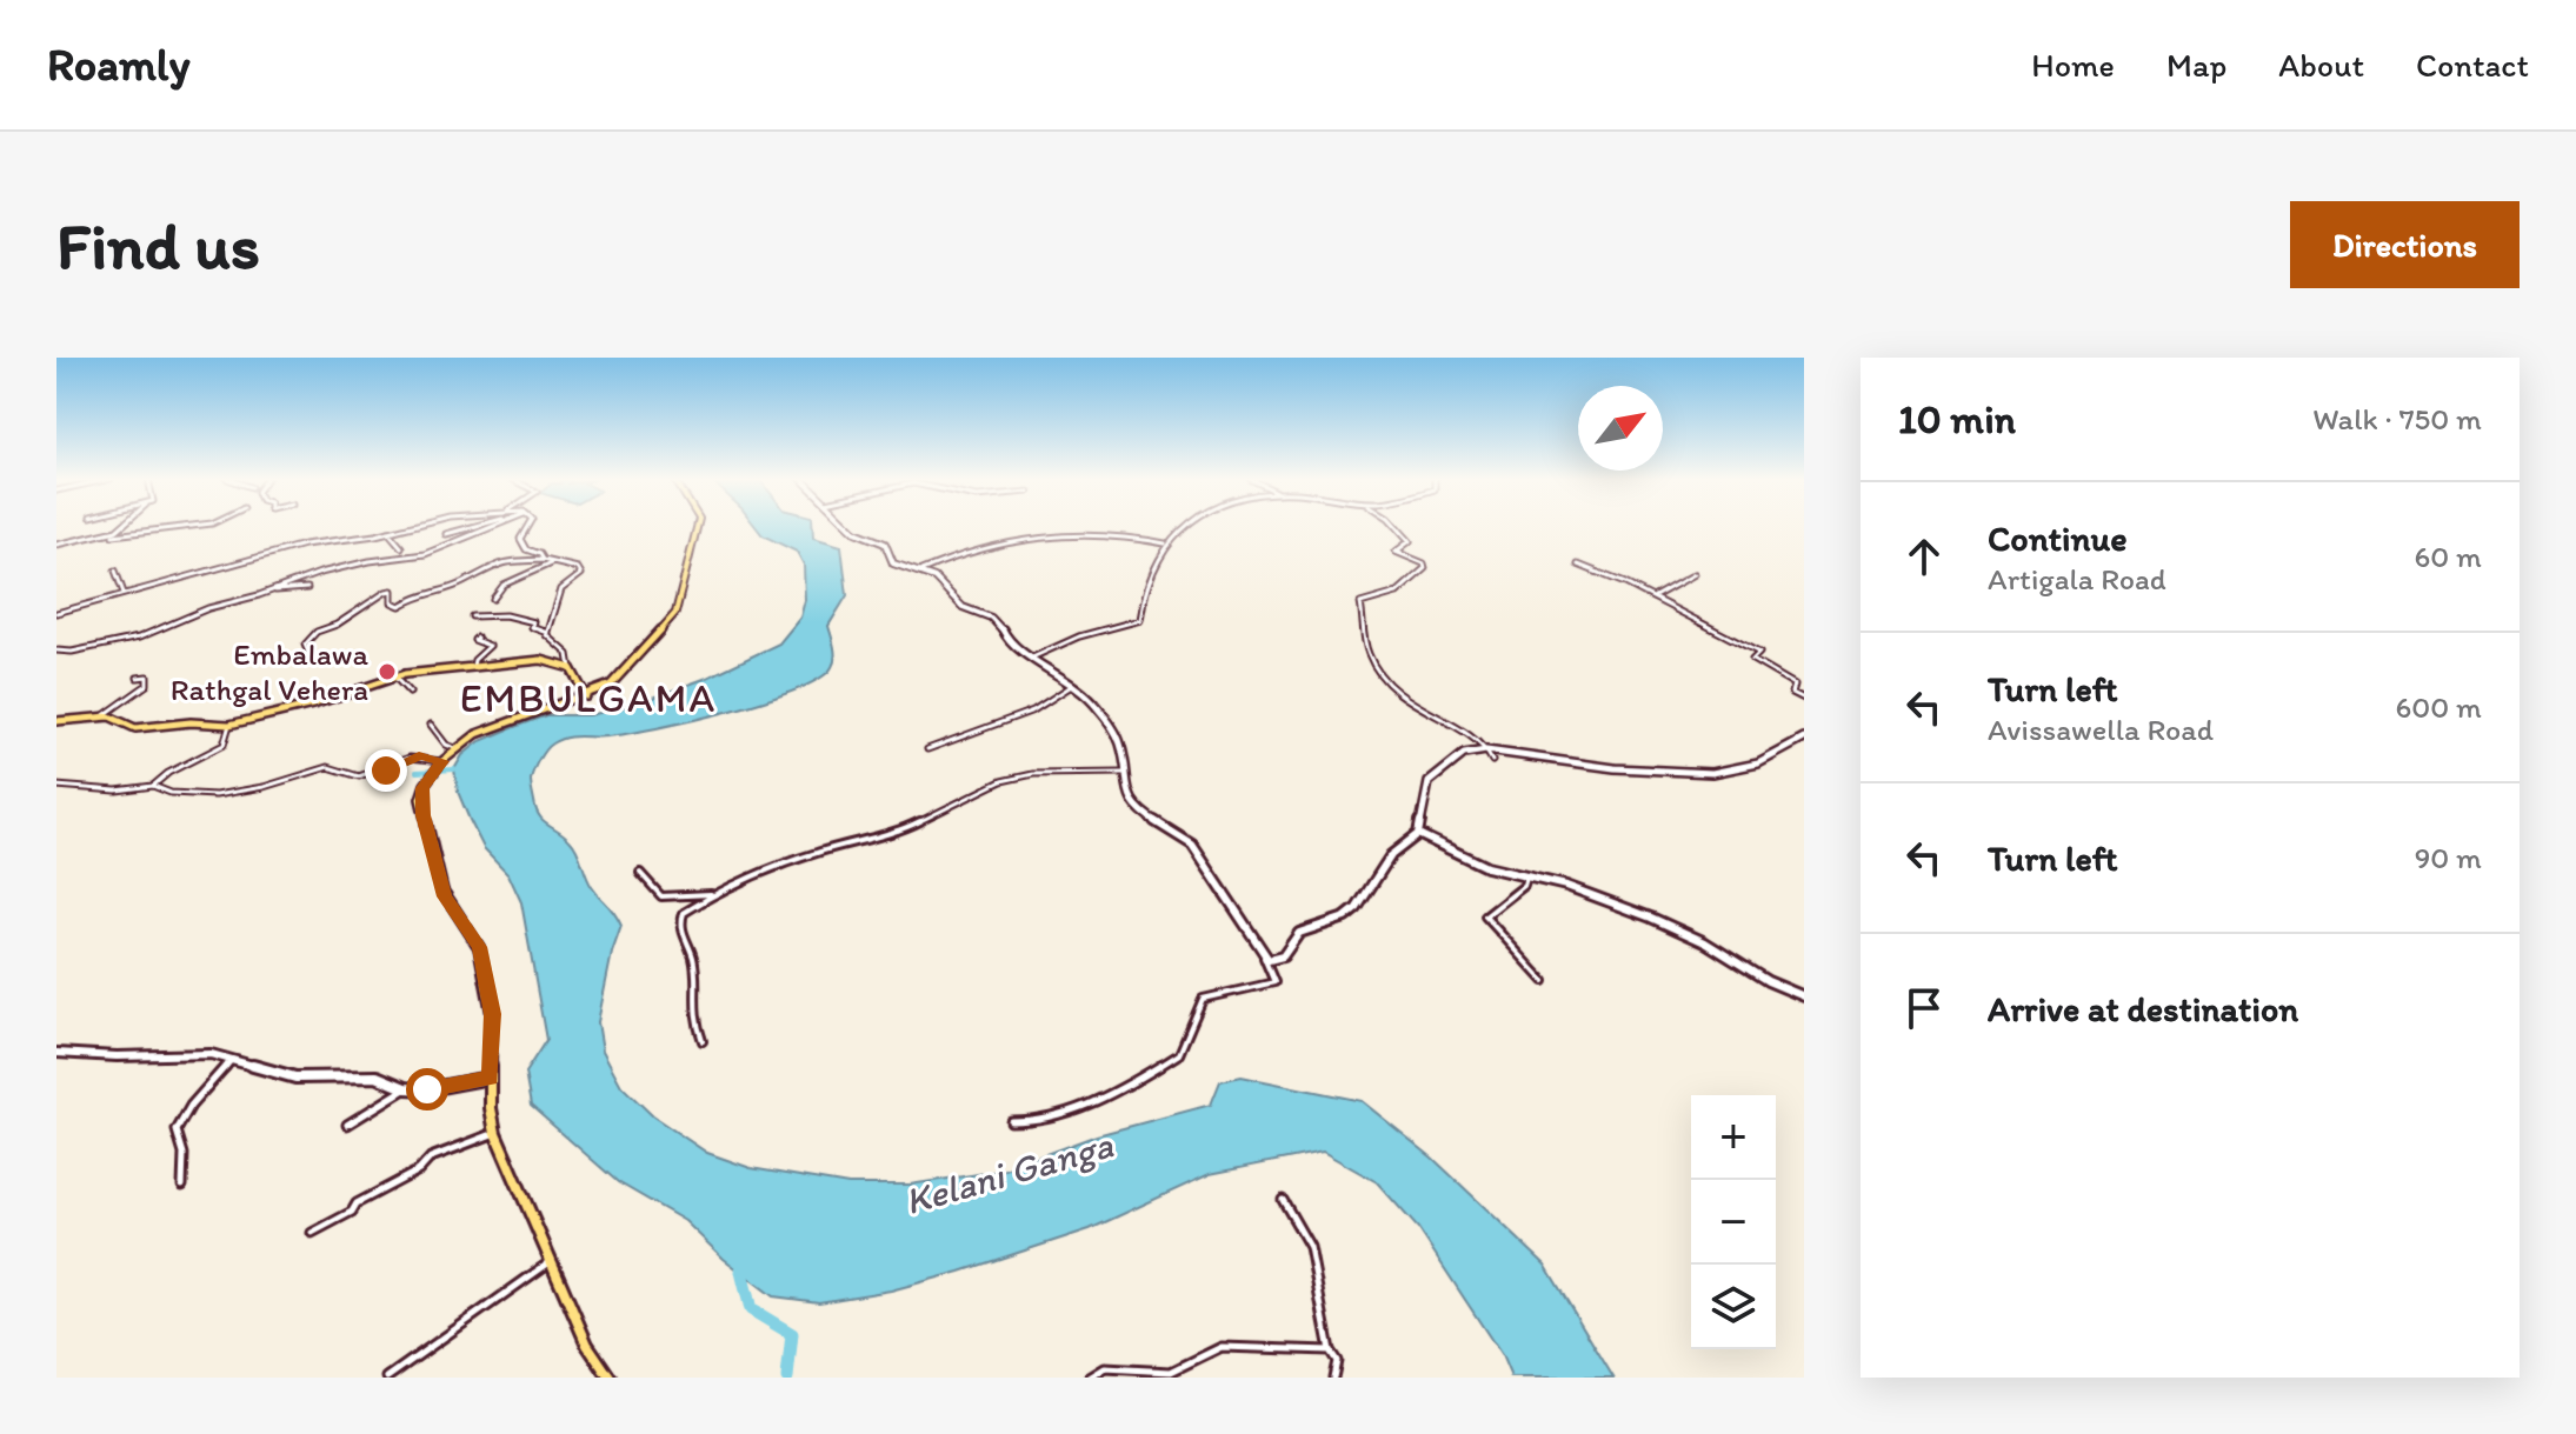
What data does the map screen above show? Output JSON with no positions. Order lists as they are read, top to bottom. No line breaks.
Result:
{"districts":["EMBULGAMA"],"water":["Kelani Ganga"],"places":["Embalawa Rathgal Vehera"],"north":"top right","page":{"header":"Roamly","nav":["Home","Map","About","Contact"],"buttons":"Directions","title":"Find us","heading":["10 min","Walk · 750 m"],"list":[["Continue","Artigala Road","60 m"],["Turn left","Avissawella Road","600 m"],["Turn left","90 m"],"Arrive at destination"],"map_buttons":["+","−"]}}
